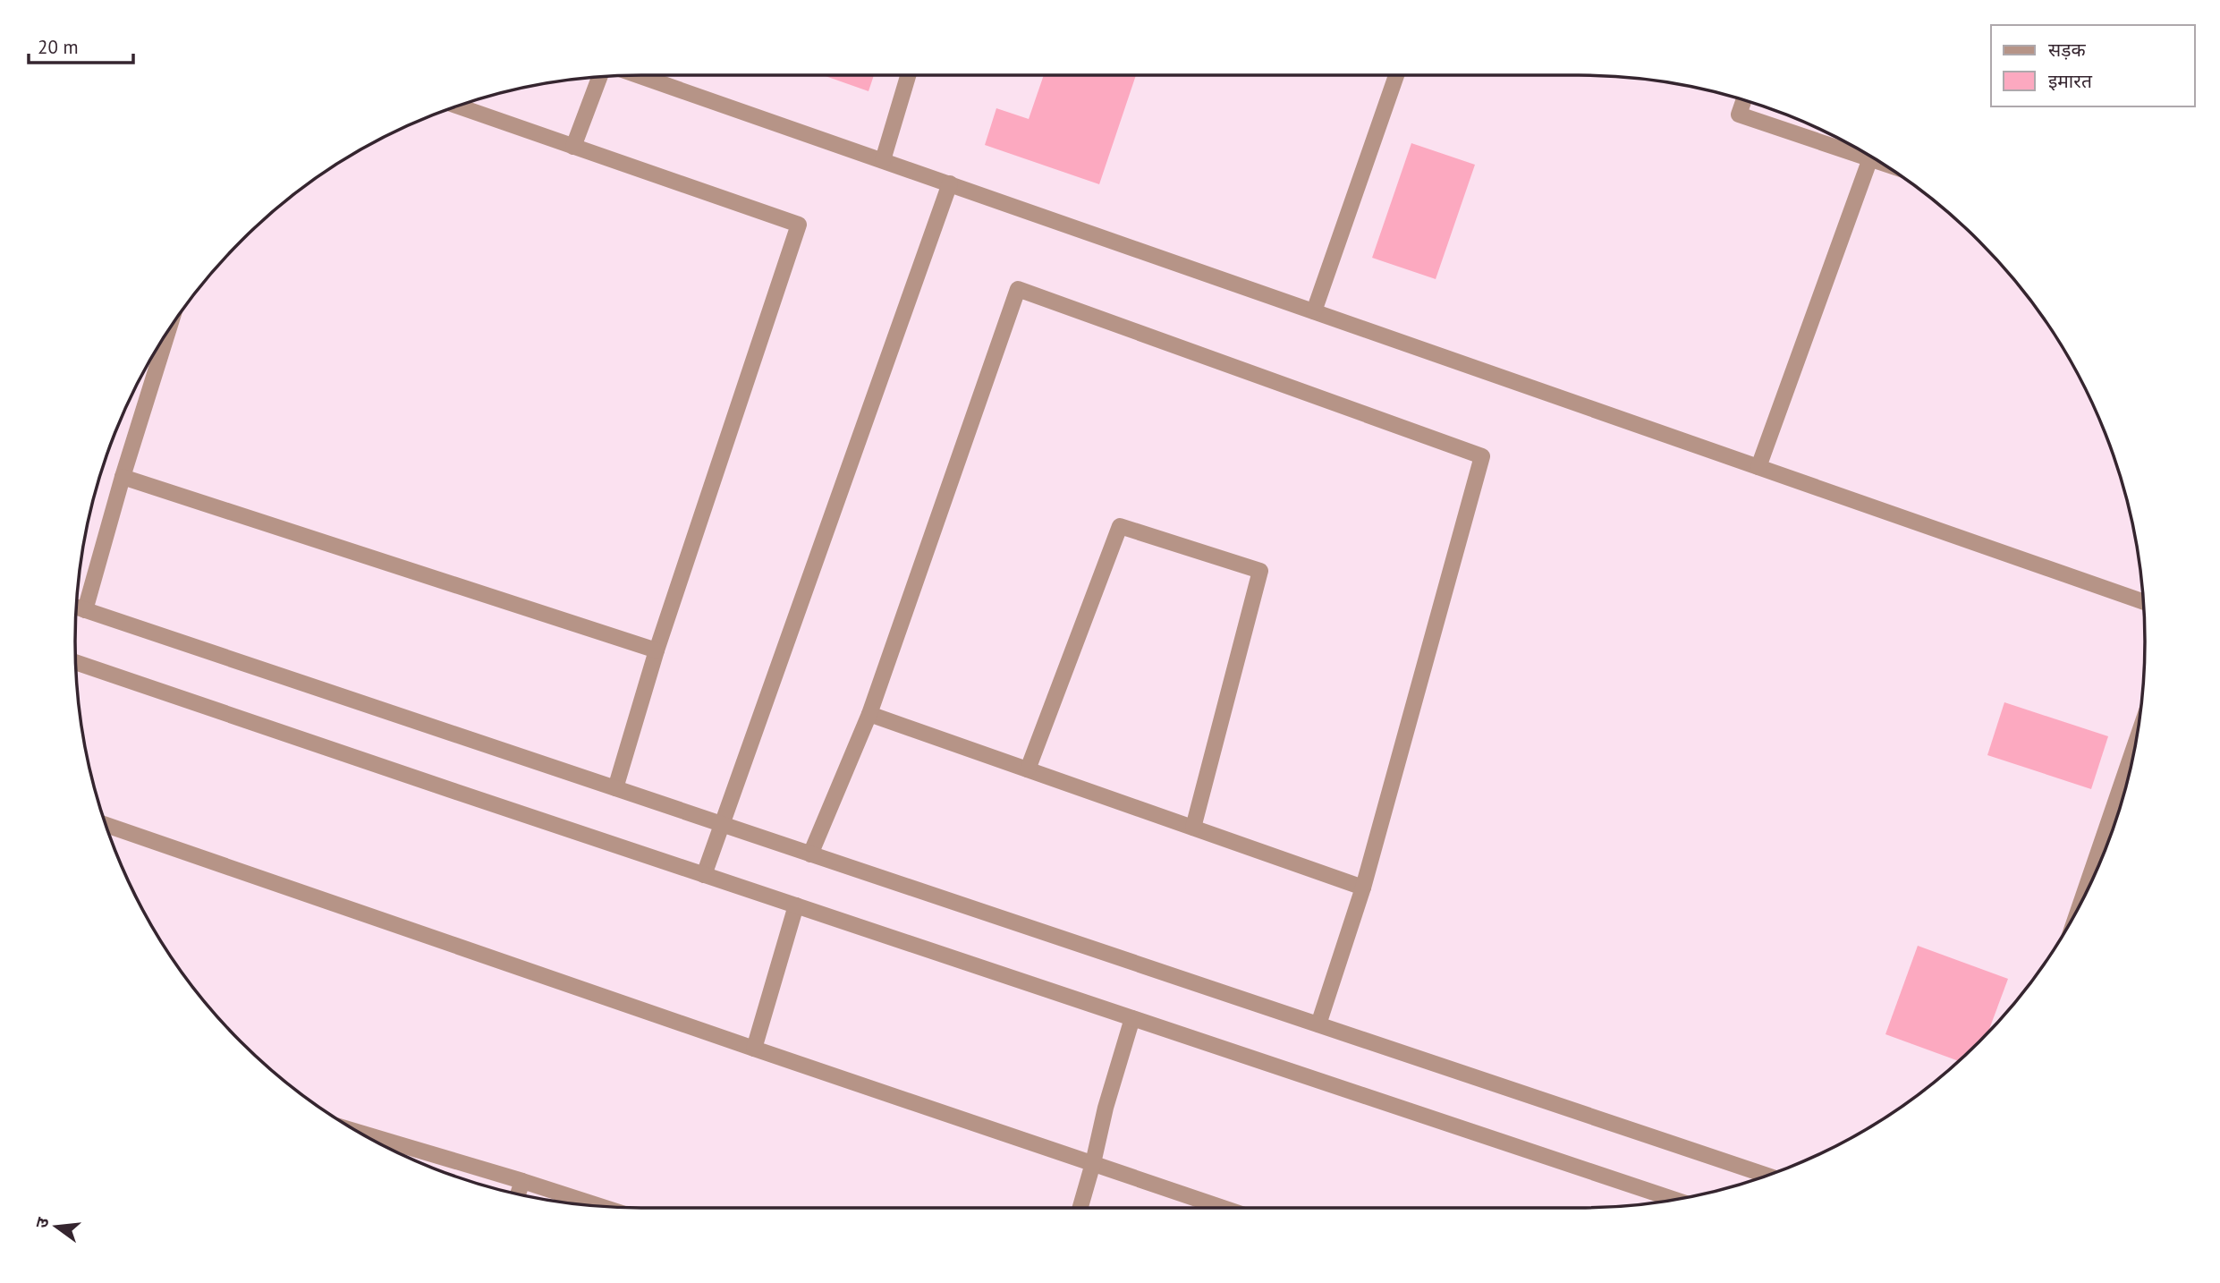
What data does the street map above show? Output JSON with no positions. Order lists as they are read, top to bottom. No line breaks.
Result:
{"legend":["सड़क","इमारत"],"scale_bar":"20 m","north":"left"}
